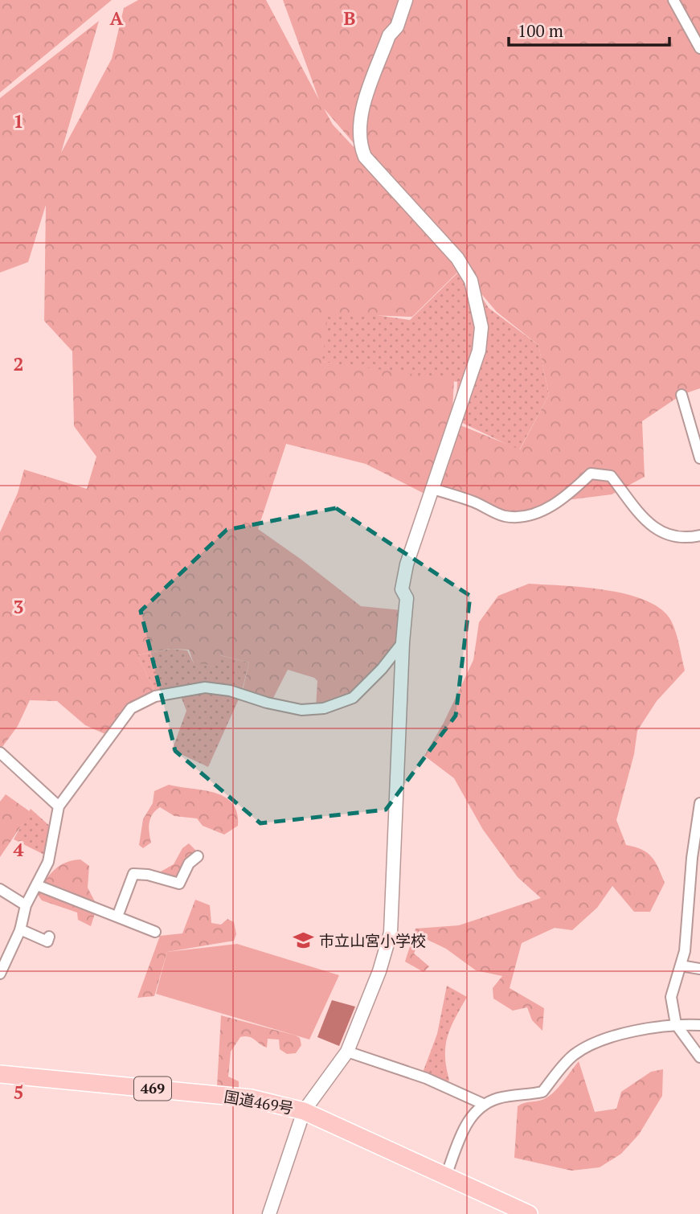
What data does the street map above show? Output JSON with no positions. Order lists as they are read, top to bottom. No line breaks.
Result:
{"streets":{"highway":["469","国道469号"]},"places":{"school or university":["市立山宮小学校"]},"scale_bar":"100 m","grid":{"columns":["A","B"],"rows":["1","2","3","4","5"]}}
